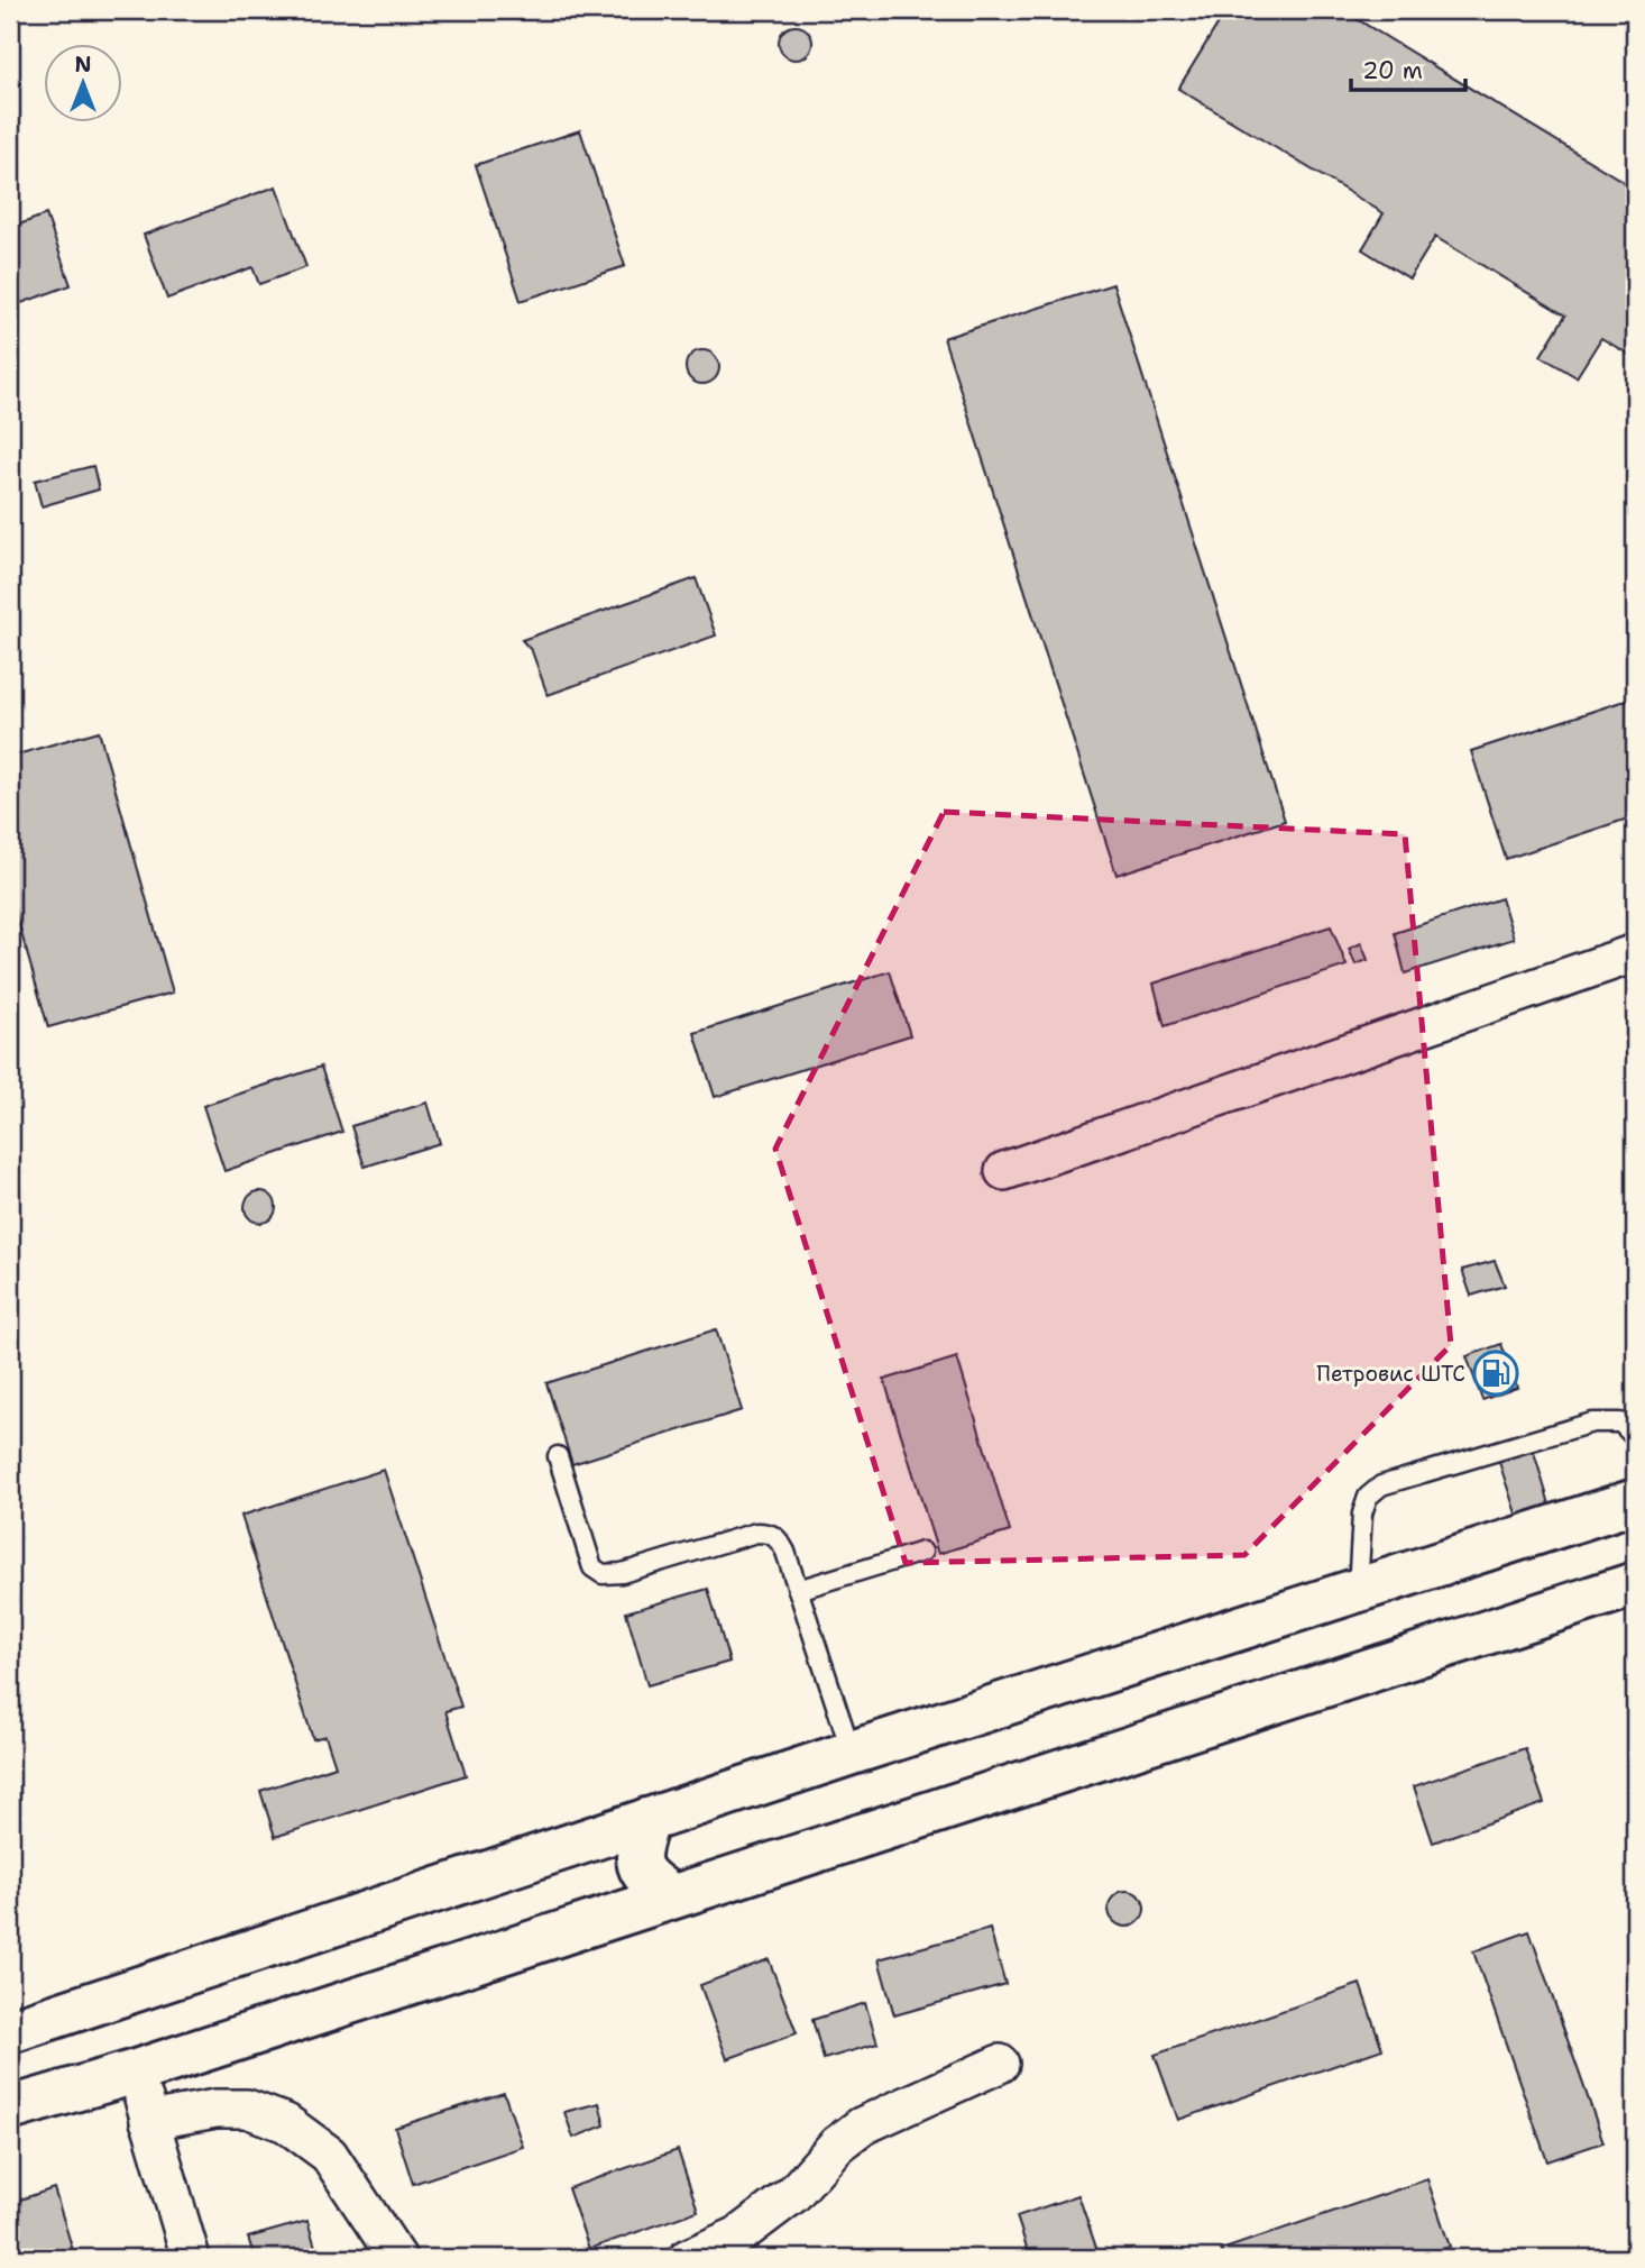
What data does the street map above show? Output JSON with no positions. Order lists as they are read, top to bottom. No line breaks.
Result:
{"places":{"fuel station":["Петровис ШТС"]},"scale_bar":"20 m","north":"top"}
